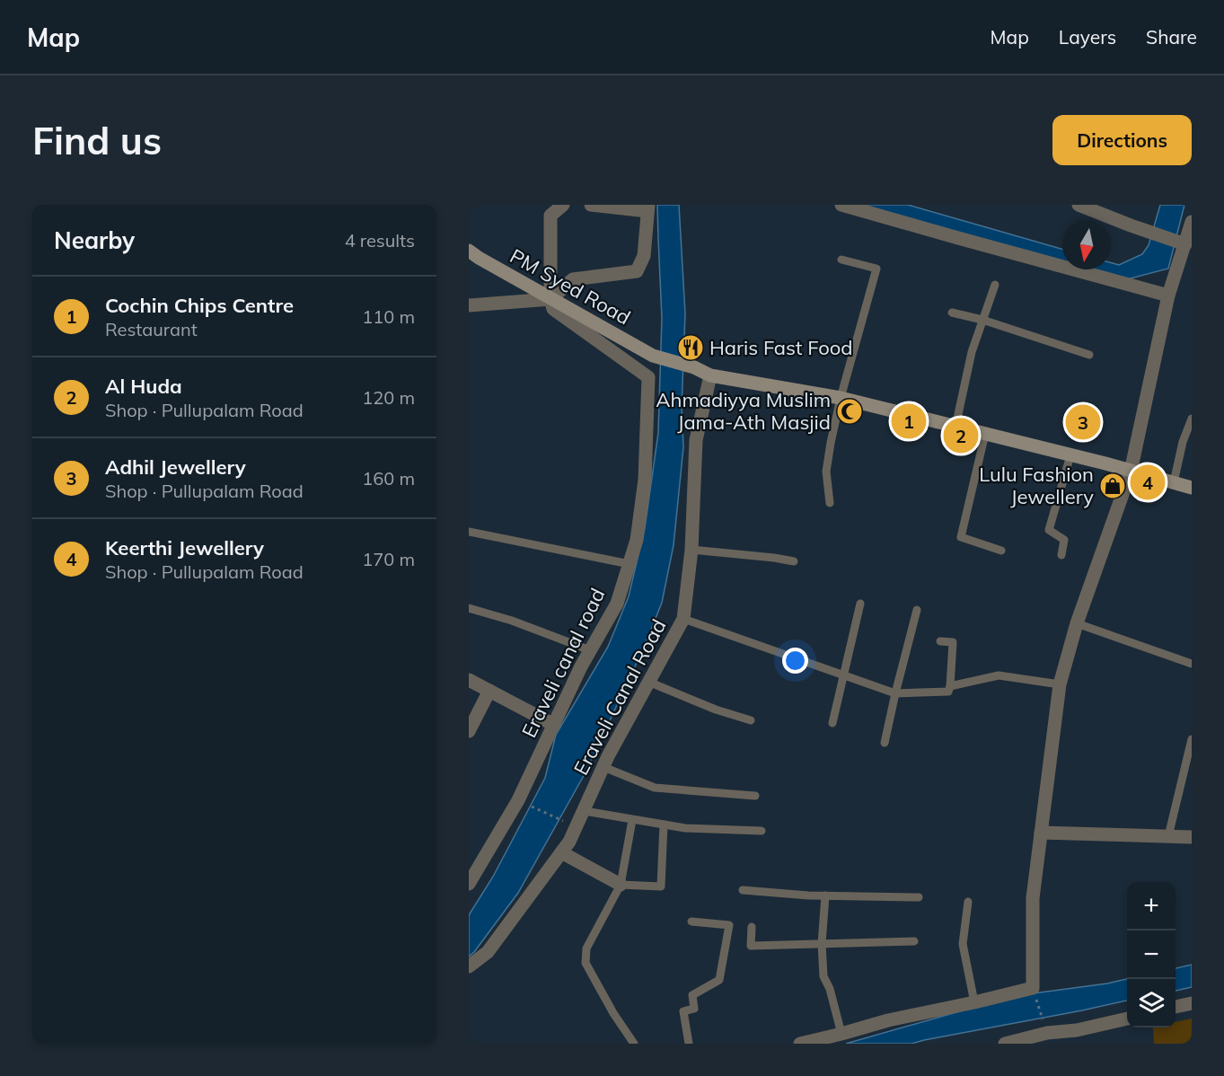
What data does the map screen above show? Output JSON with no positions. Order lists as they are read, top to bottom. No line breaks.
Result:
{"streets":{"street":["PM Syed Road","Eraveli canal road","Eraveli Canal Road"]},"crossings":[["PM Syed Road","Eraveli canal road"],["PM Syed Road","Eraveli Canal Road"]],"places":{"restaurant":["Haris Fast Food"],"mosque":["Ahmadiyya Muslim Jama-Ath Masjid"],"shop":["Lulu Fashion Jewellery"]},"north":"bottom","page":{"header":"Map","nav":["Map","Layers","Share"],"buttons":"Directions","title":"Find us","heading":["Nearby","4 results"],"list":[{"mark":"1","name":"Cochin Chips Centre","note":"Restaurant","value":"110 m"},{"mark":"2","name":"Al Huda","note":"Shop · Pullupalam Road","value":"120 m"},{"mark":"3","name":"Adhil Jewellery","note":"Shop · Pullupalam Road","value":"160 m"},{"mark":"4","name":"Keerthi Jewellery","note":"Shop · Pullupalam Road","value":"170 m"}],"pins":["1","3","2","4"],"map_buttons":["+","−"]}}
